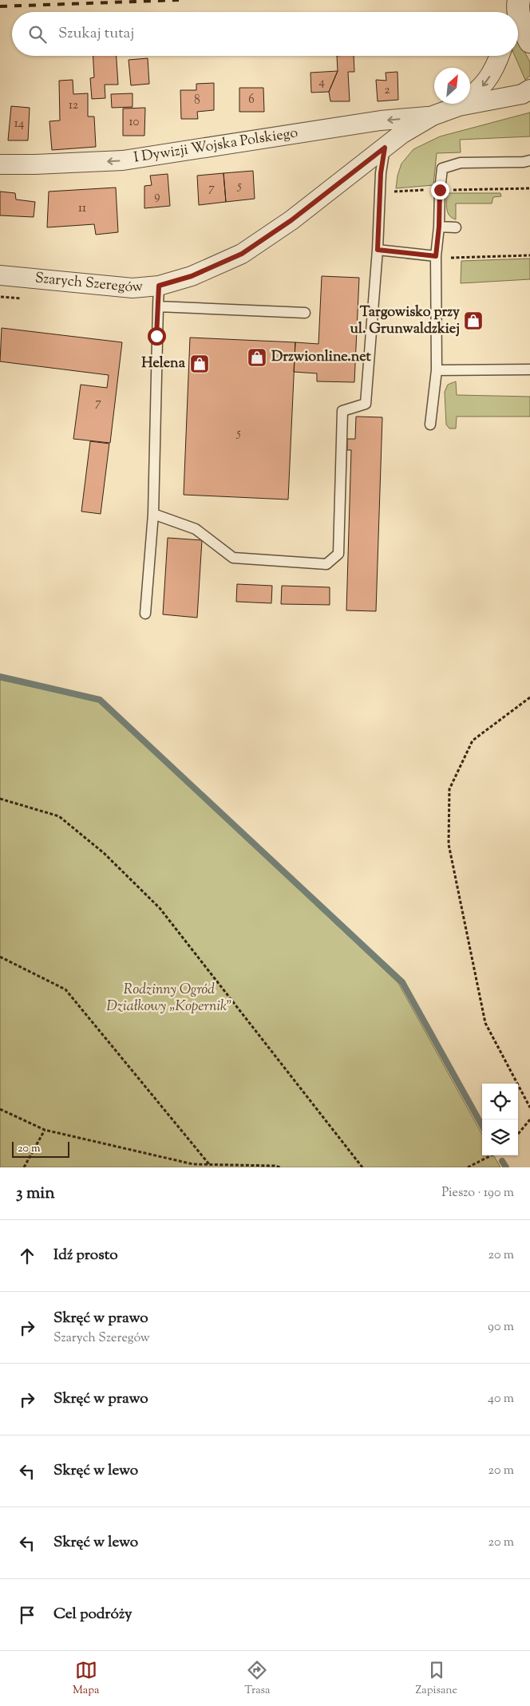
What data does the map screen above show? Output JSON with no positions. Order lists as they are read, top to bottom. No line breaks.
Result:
{"streets":{"street":["I Dywizji Wojska Polskiego","Szarych Szeregów"]},"crossings":[["I Dywizji Wojska Polskiego","Szarych Szeregów"]],"one_way":["I Dywizji Wojska Polskiego"],"parks":["Rodzinny Ogród Działkowy „Kopernik”"],"places":{"shop":["Targowisko przy ul. Grunwaldzkiej","Drzwionline.net","Helena"]},"house_numbers":["4","2","6","8","12","10","14","5","7","9","11","7","5"],"scale_bar":"20 m","north":"top right","page":{"search":"Szukaj tutaj","scale":"20 m","heading":["3 min","Pieszo · 190 m"],"list":[["Idź prosto","20 m"],["Skręć w prawo","Szarych Szeregów","90 m"],["Skręć w prawo","40 m"],["Skręć w lewo","20 m"],["Skręć w lewo","20 m"],"Cel podróży"],"nav":["Mapa","Trasa","Zapisane"]}}
